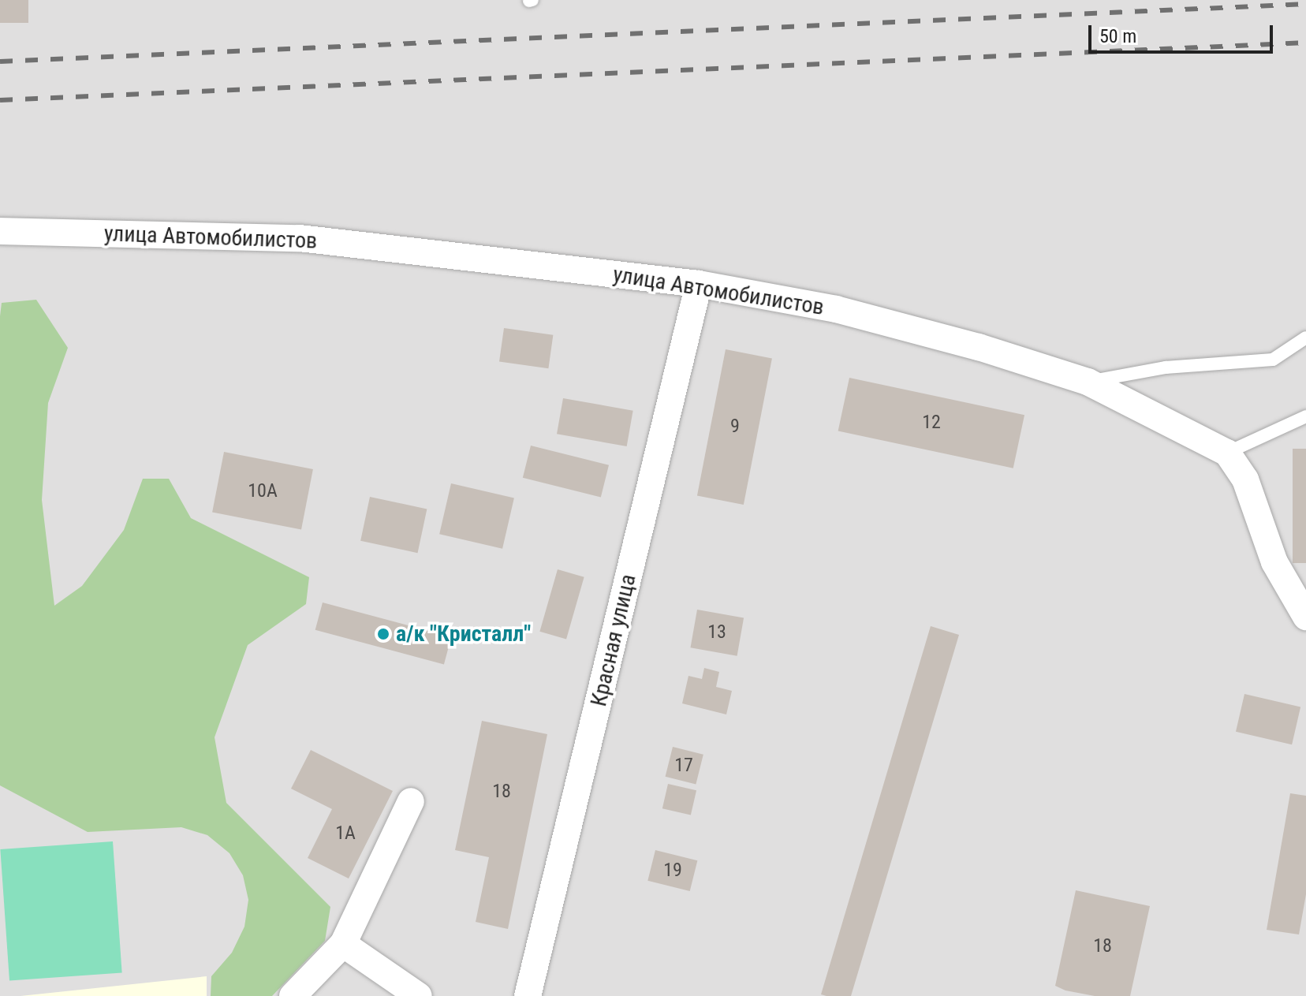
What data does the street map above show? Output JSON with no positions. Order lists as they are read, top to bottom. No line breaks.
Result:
{"streets":{"street":["улица Автомобилистов","Красная улица"]},"crossings":[["улица Автомобилистов","Красная улица"]],"places":["а/к \"Кристалл\""],"house_numbers":["12","9","10А","13","17","18","1А","19","18"],"scale_bar":"50 m"}
